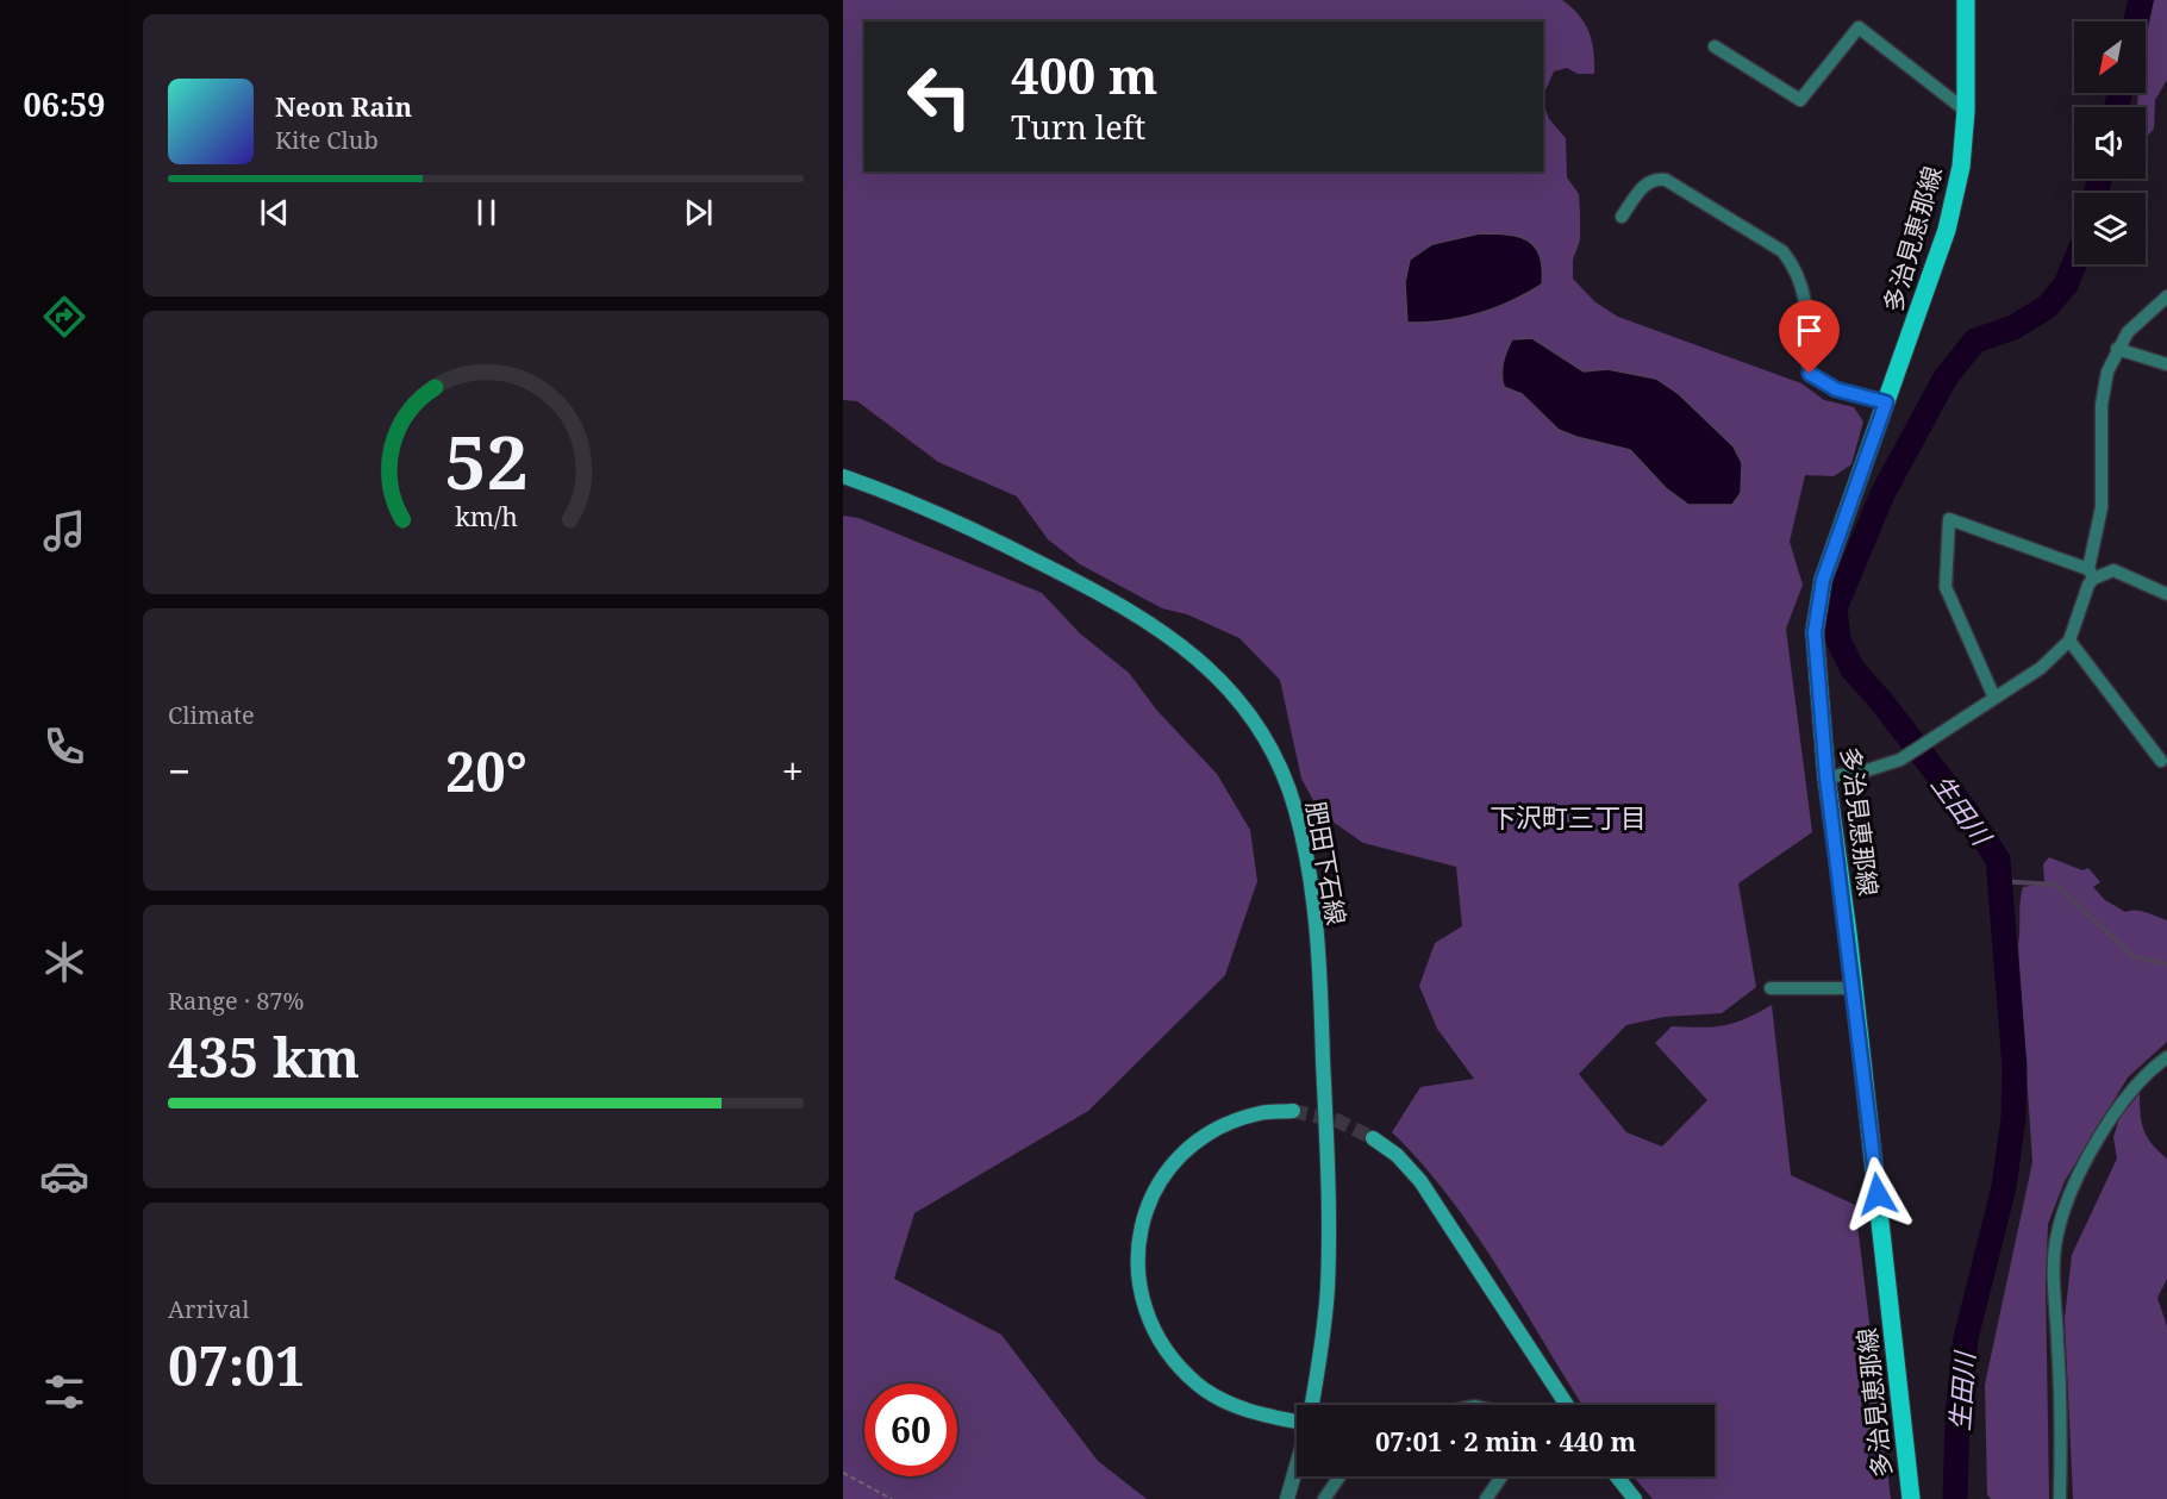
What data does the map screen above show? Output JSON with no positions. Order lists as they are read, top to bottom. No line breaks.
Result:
{"streets":{"main road":["多治見恵那線","肥田下石線"]},"districts":["下沢町三丁目"],"water":["生田川"],"north":"bottom left","page":{"tabs":"06:59","turn":["400 m","Turn left"],"song":["Neon Rain","Kite Club"],"tile":["Climate",["Range · 87%","435 km"],["Arrival","07:01"]],"heat":["−","20°","+"],"limit":"60","trip":"07:01 · 2 min · 440 m","gauge":["52","km/h"]}}
